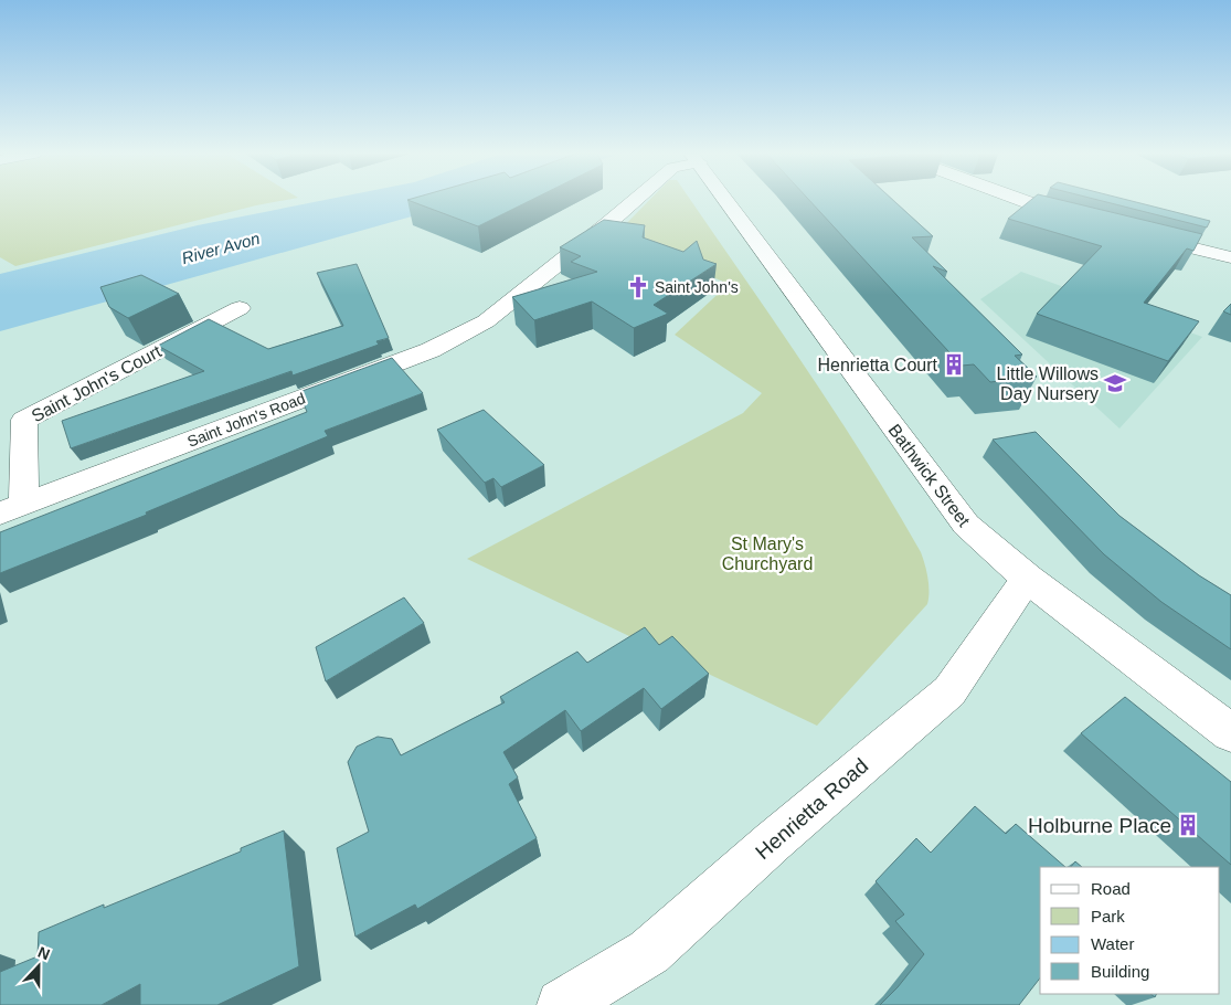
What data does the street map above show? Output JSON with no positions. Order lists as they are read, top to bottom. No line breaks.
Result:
{"streets":{"main road":["Saint John's Court","Saint John's Road","Bathwick Street","Henrietta Road"]},"crossings":[["Saint John's Court","Saint John's Road"],["Bathwick Street","Henrietta Road"]],"water":["River Avon"],"parks":["St Mary's Churchyard"],"places":{"church":["Saint John's"],"building":["Henrietta Court","Holburne Place"],"school or university":["Little Willows Day Nursery"]},"legend":["Road","Park","Water","Building"],"north":"top"}
